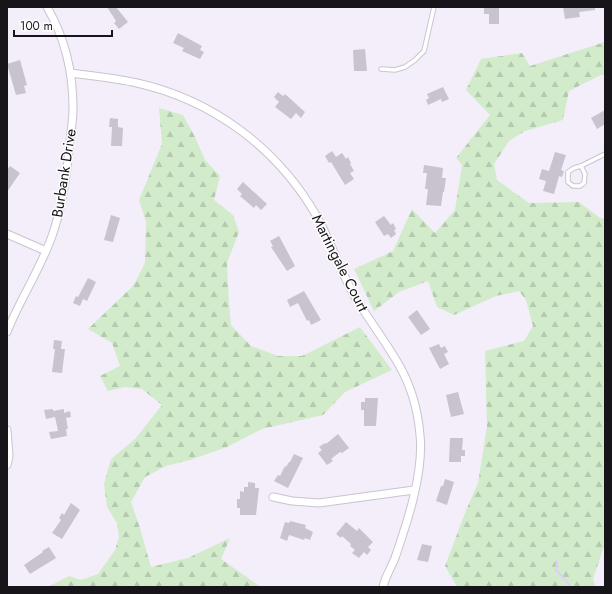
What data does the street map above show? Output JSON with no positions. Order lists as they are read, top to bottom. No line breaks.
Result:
{"streets":{"street":["Burbank Drive","Martingale Court"]},"crossings":[["Burbank Drive","Martingale Court"]],"scale_bar":"100 m"}
